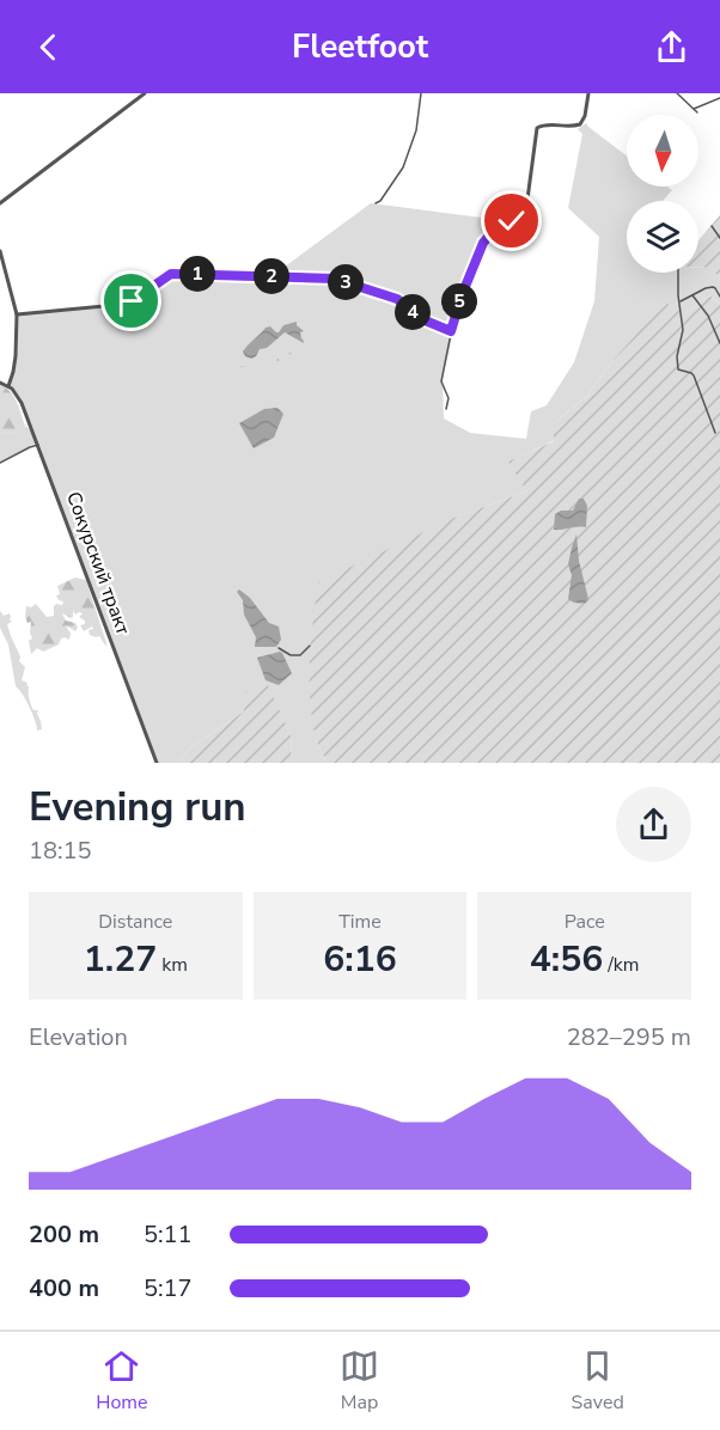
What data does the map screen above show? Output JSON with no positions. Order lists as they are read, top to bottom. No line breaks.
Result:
{"streets":{"street":["Сокурский тракт"]},"north":"bottom","page":{"header":"Fleetfoot","pins":["1","2","3","5","4"],"heading":["Evening run","18:15"],"stats":[["Distance","1.27 km"],["Time","6:16"],["Pace","4:56 /km"]],"chart":["Elevation","282–295 m"],"list":[{"name":"200 m","note":"5:11"},{"name":"400 m","note":"5:17"}],"tabs":["Home","Map","Saved"]}}
